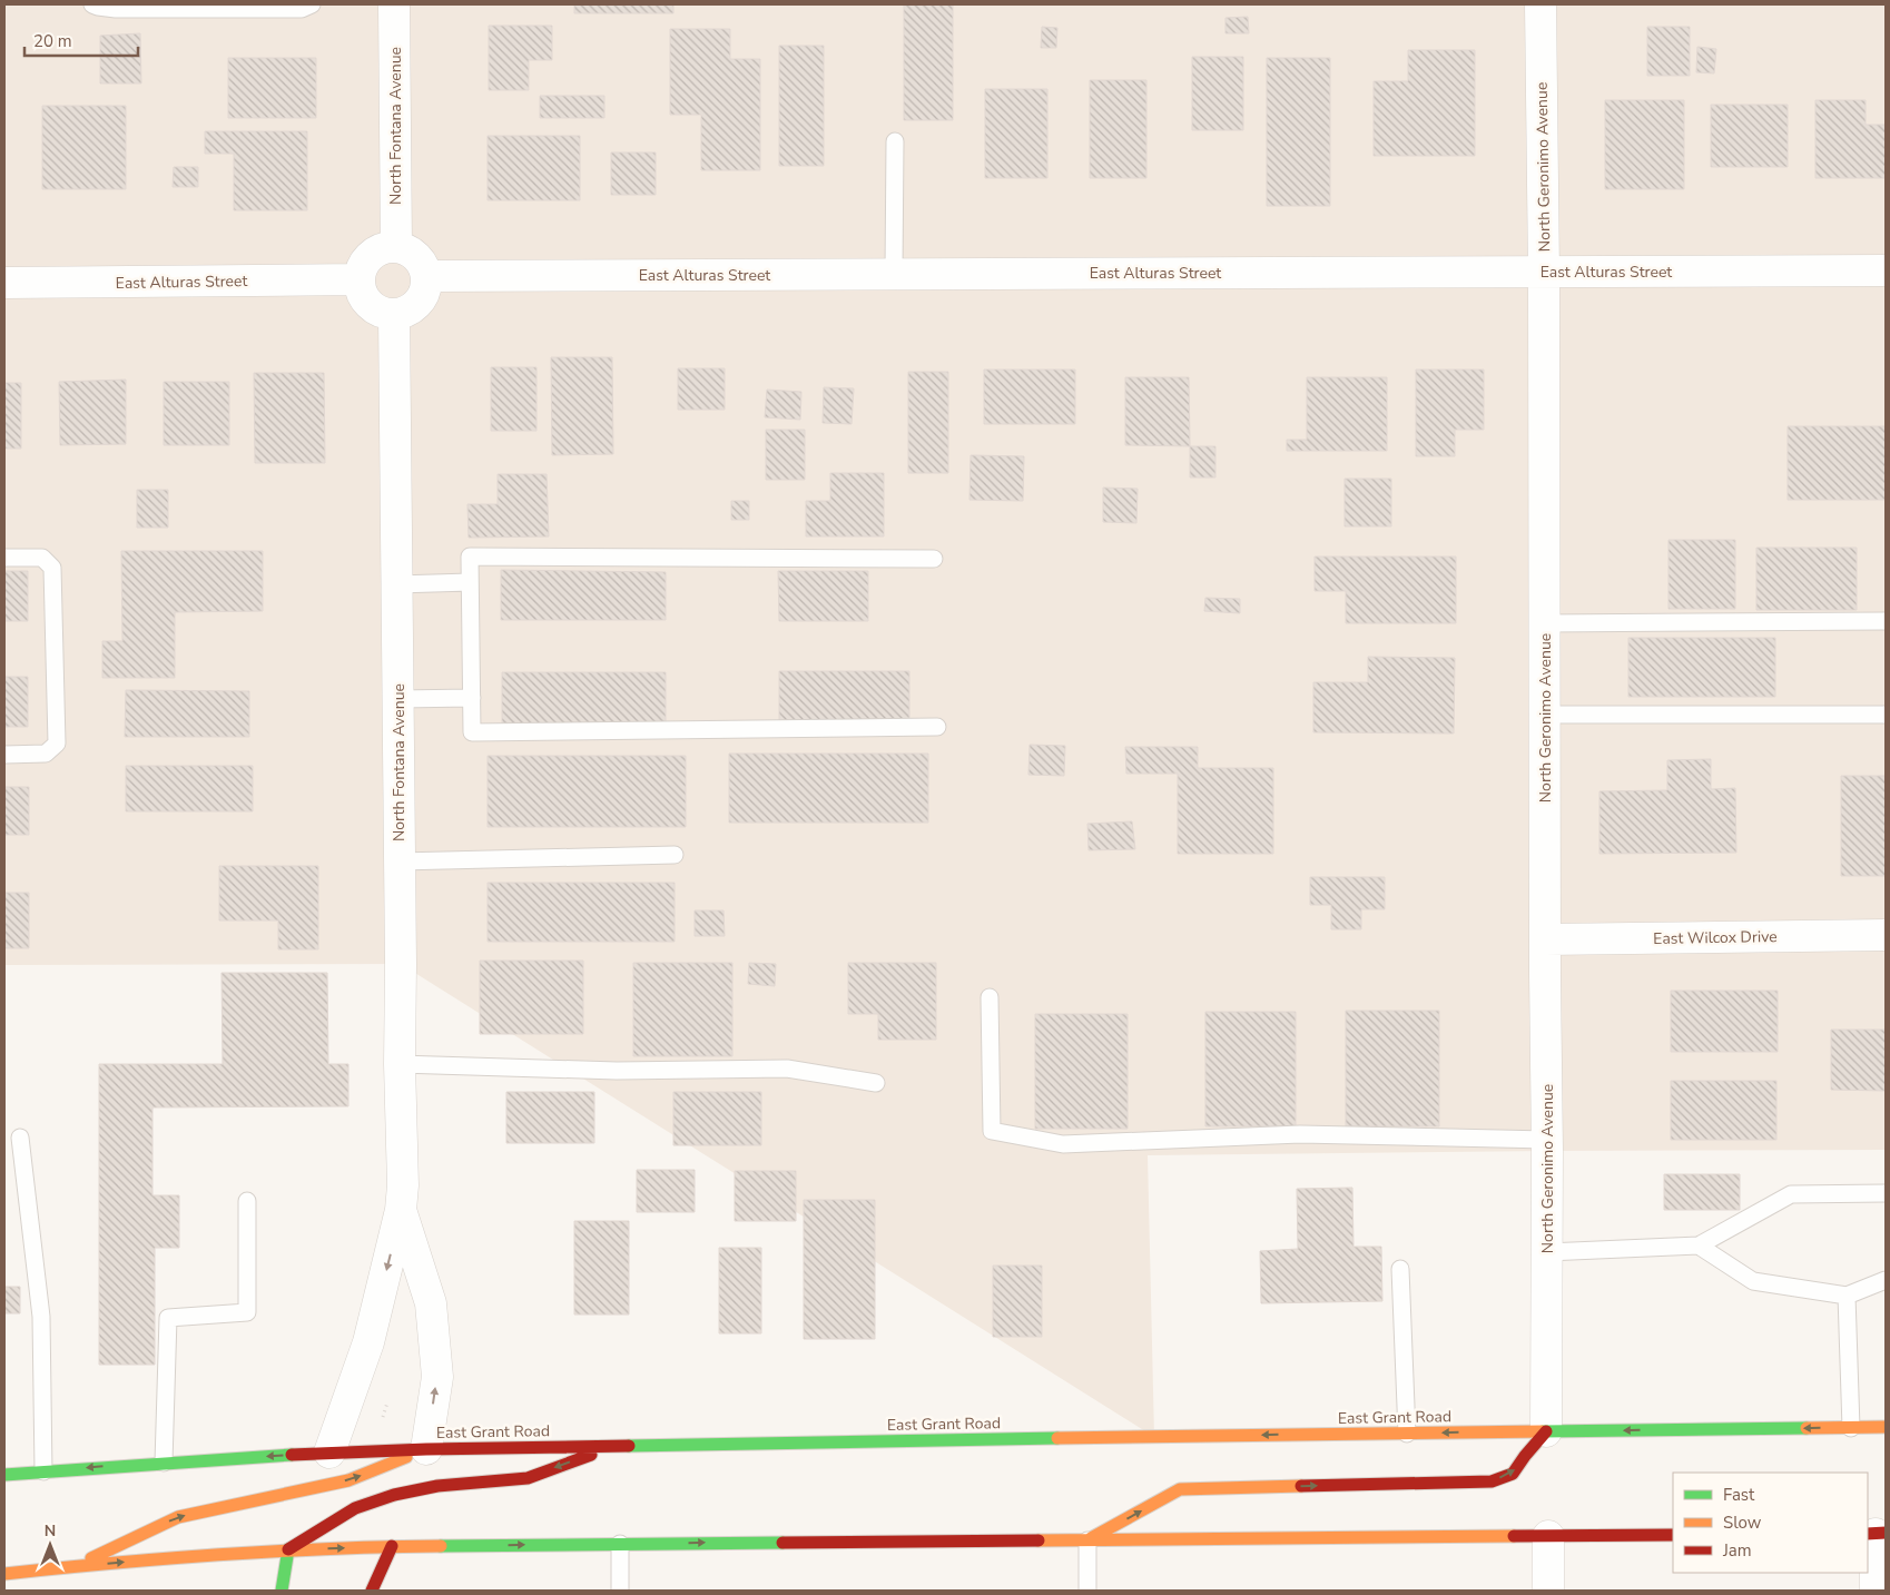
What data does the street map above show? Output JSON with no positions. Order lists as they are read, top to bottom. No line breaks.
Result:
{"streets":{"main road":["East Grant Road"],"street":["North Fontana Avenue","North Geronimo Avenue","East Alturas Street","East Wilcox Drive"]},"crossings":[["North Fontana Avenue","East Alturas Street"],["North Geronimo Avenue","East Alturas Street"],["North Geronimo Avenue","East Wilcox Drive"],["North Geronimo Avenue","East Grant Road"]],"legend":["Fast","Slow","Jam"],"scale_bar":"20 m","north":"top"}
